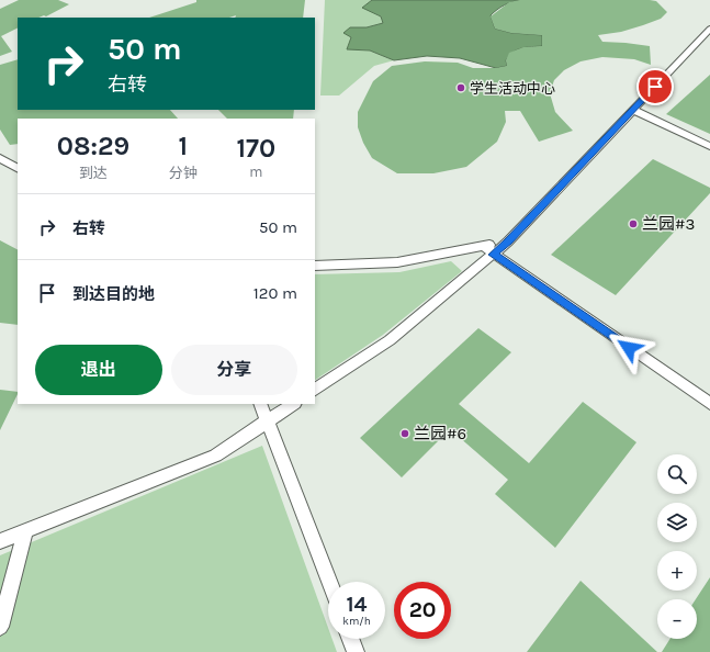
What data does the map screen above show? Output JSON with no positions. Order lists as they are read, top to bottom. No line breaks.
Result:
{"places":["学生活动中心","兰园#3","兰园#6"],"page":{"turn":["50 m","右转"],"eta":["08:29","到达","1","分钟","170","m"],"list":[{"name":"右转","value":"50 m"},{"name":"到达目的地","value":"120 m"}],"buttons":["退出","分享"],"map_buttons":["+","−"],"speed":"14 km/h","limit":"20"}}
